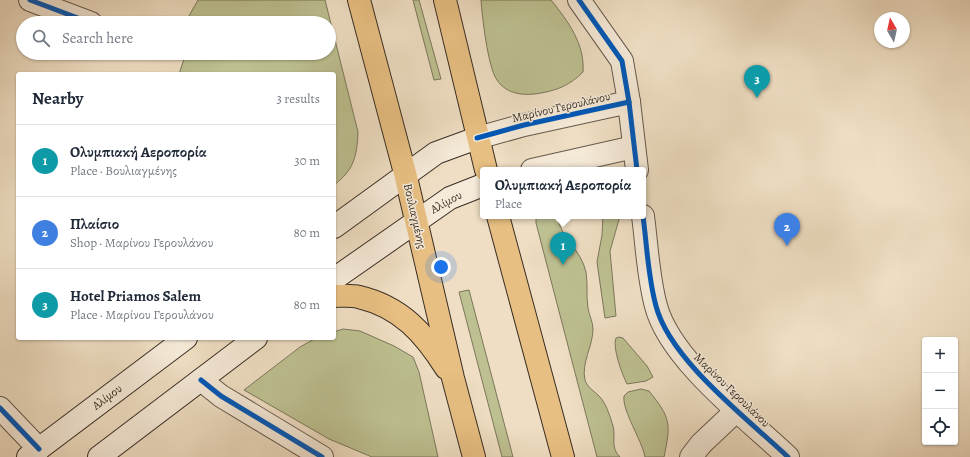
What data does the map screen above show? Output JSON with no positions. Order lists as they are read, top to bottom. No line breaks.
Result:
{"streets":{"main road":["Βουλιαγμένης"],"street":["Μαρίνου Γερουλάνου","Αλίμου"]},"crossings":[["Αλίμου","Βουλιαγμένης"]],"north":"top","page":{"search":"Search here","pins":["3","2","1"],"heading":["Nearby","3 results"],"list":[{"mark":"1","name":"Ολυμπιακή Αεροπορία","note":"Place · Βουλιαγμένης","value":"30 m"},{"mark":"2","name":"Πλαίσιο","note":"Shop · Μαρίνου Γερουλάνου","value":"80 m"},{"mark":"3","name":"Hotel Priamos Salem","note":"Place · Μαρίνου Γερουλάνου","value":"80 m"}],"popup":["Ολυμπιακή Αεροπορία","Place"],"map_buttons":["+","−"]}}
